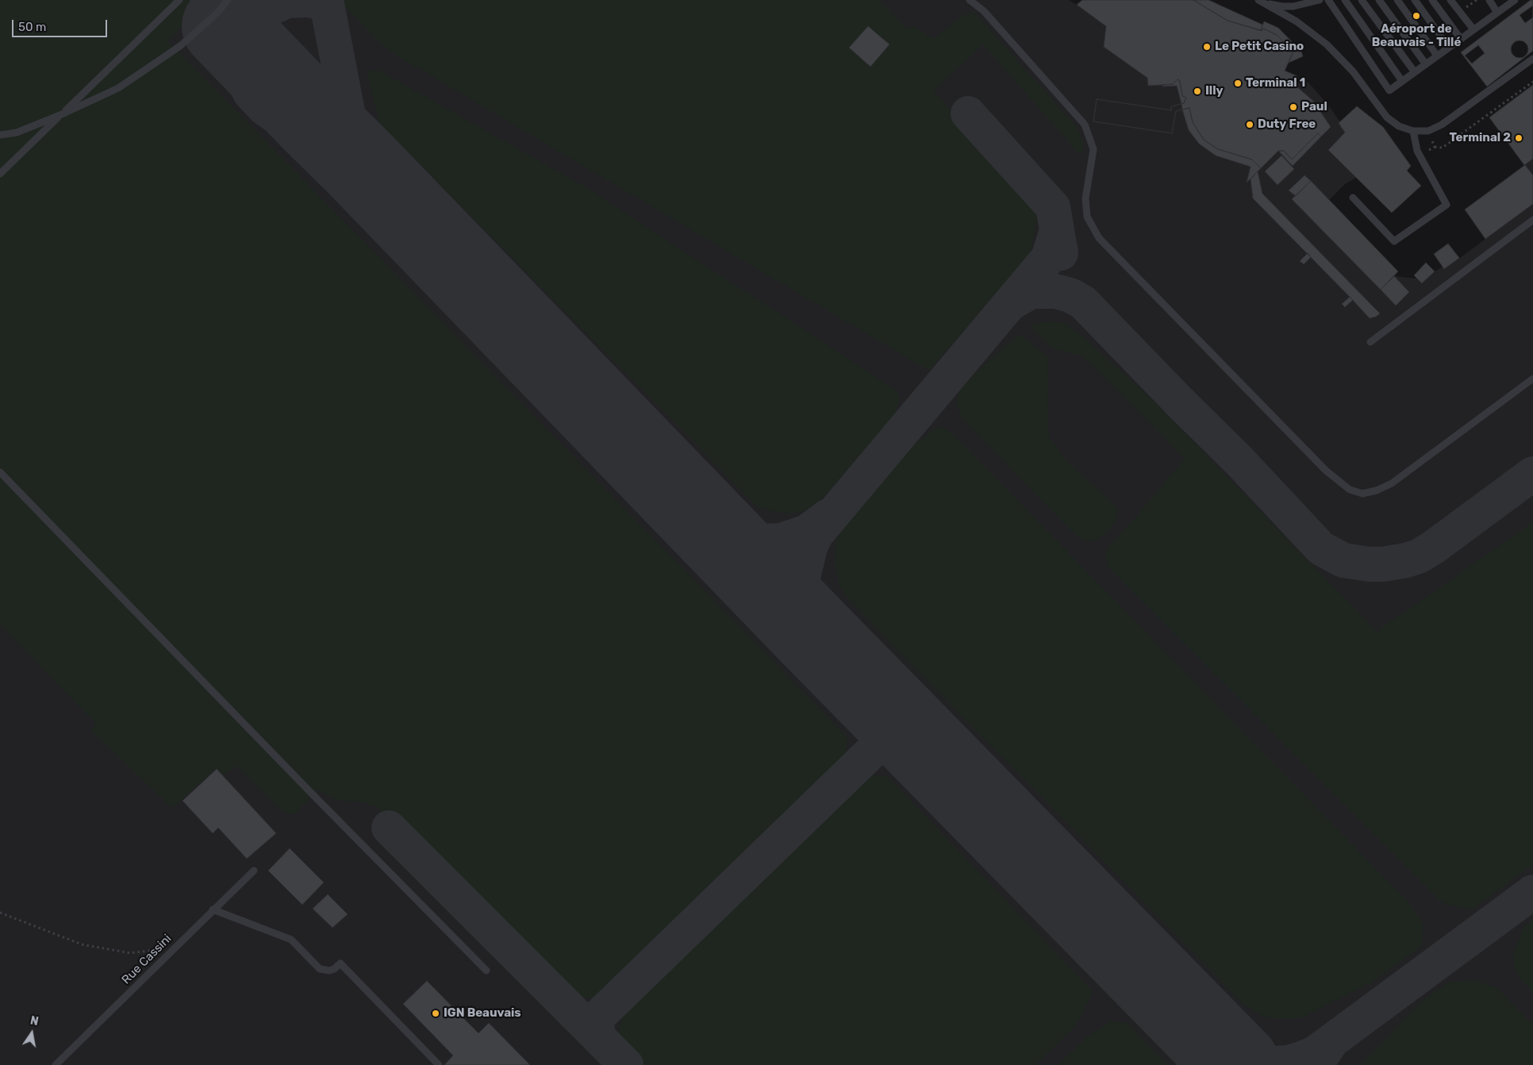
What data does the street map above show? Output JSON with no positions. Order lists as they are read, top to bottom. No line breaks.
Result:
{"streets":{"lane":["Rue Cassini"]},"places":["Aéroport de Beauvais - Tillé","Le Petit Casino","Terminal 1","Illy","Paul","Duty Free","Terminal 2","IGN Beauvais"],"scale_bar":"50 m","north":"top"}
